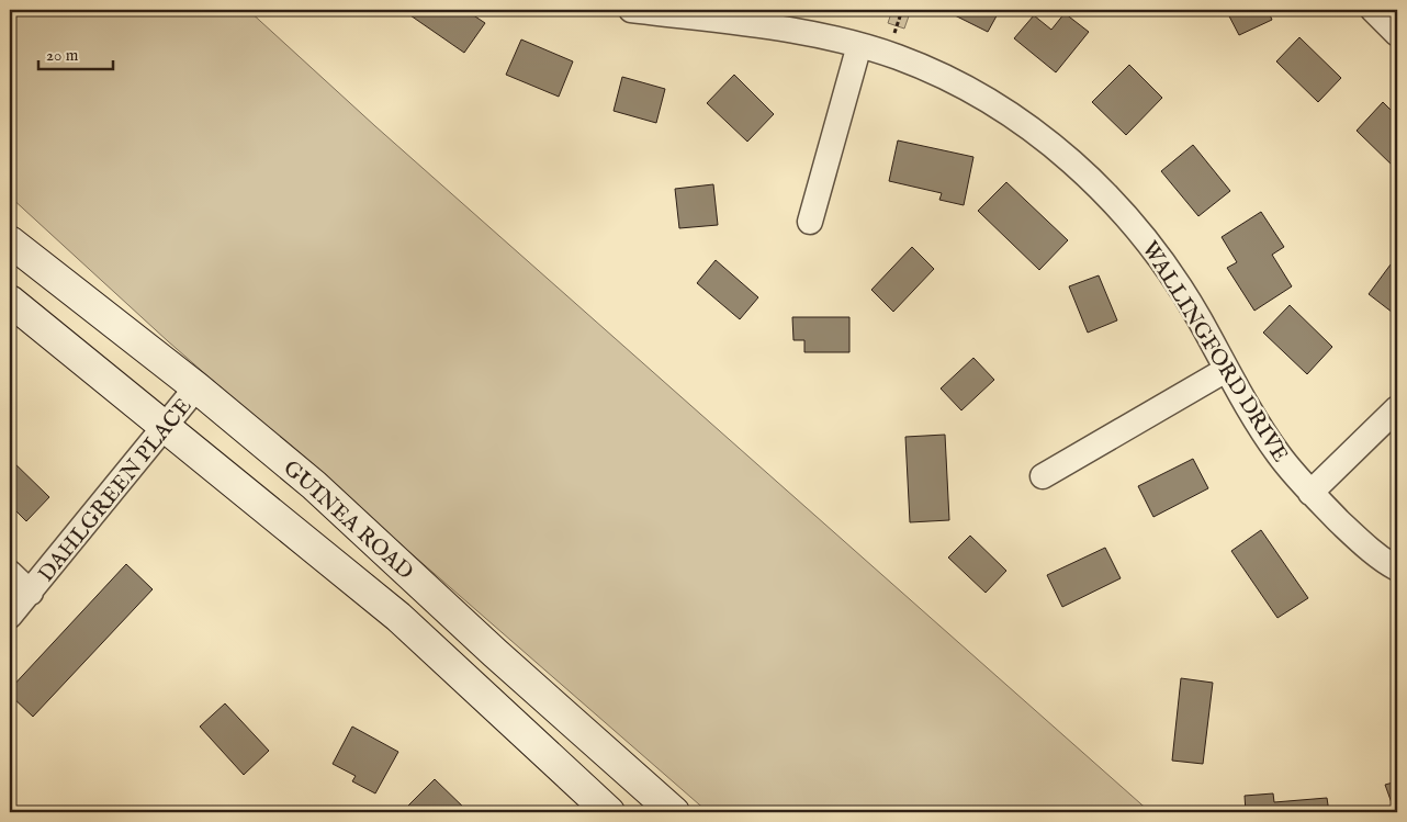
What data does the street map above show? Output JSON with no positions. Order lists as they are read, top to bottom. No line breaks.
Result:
{"streets":{"main road":["GUINEA ROAD"],"street":["WALLINGFORD DRIVE","DAHLGREEN PLACE"]},"crossings":[["DAHLGREEN PLACE","GUINEA ROAD"]],"scale_bar":"20 m"}
